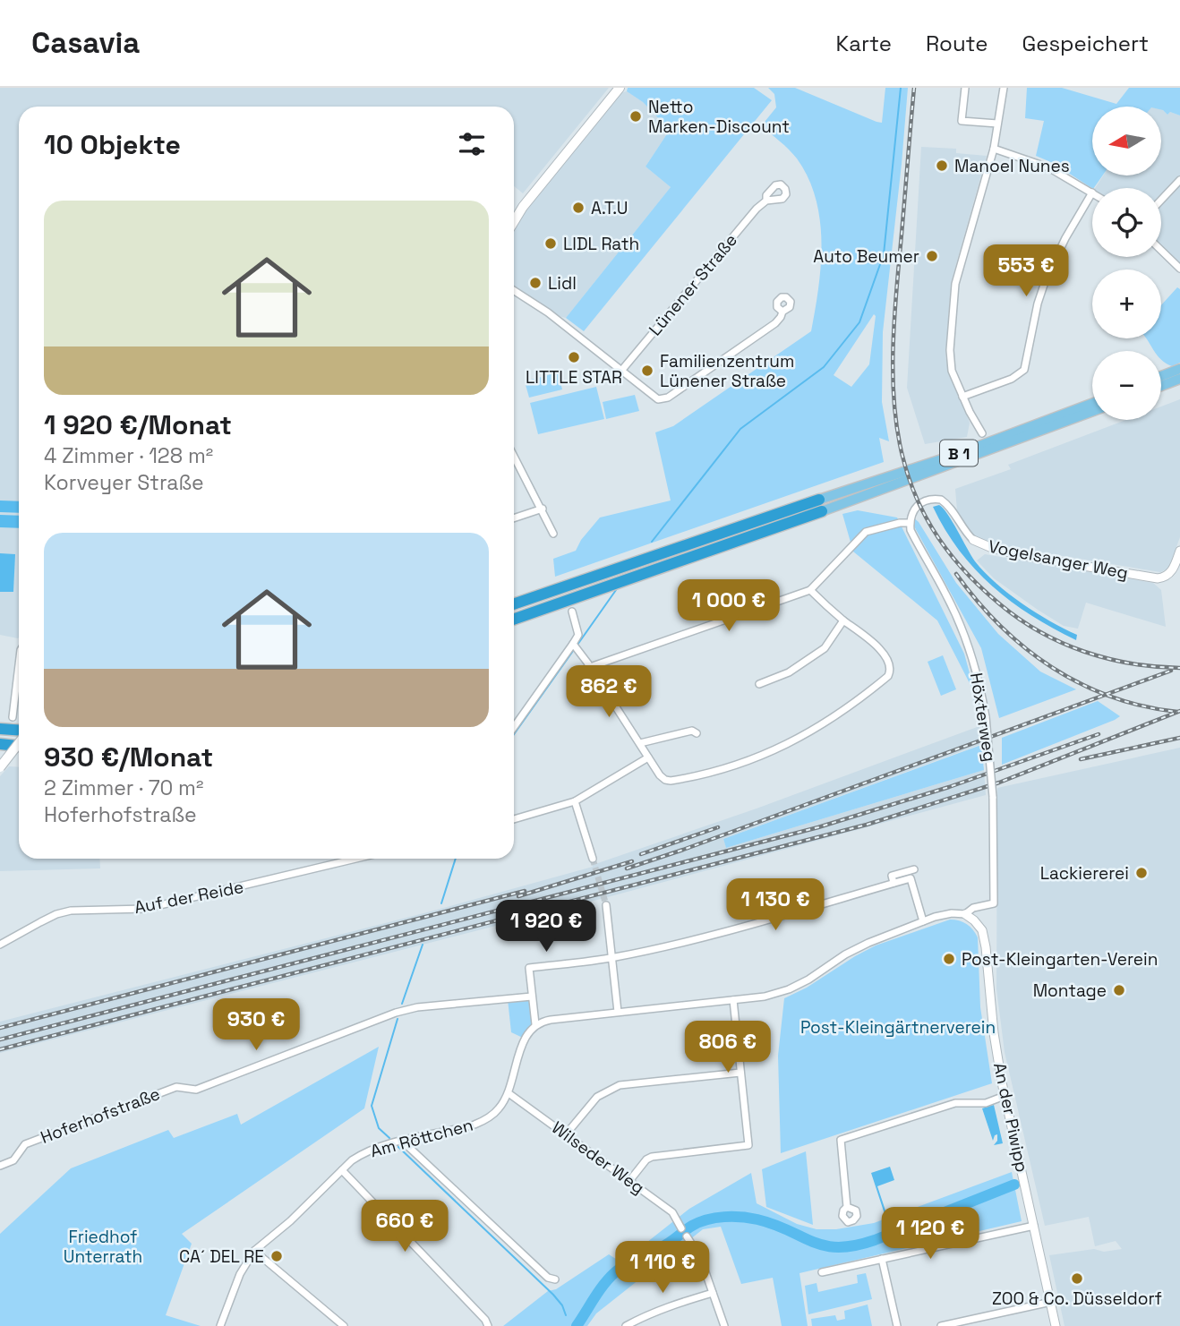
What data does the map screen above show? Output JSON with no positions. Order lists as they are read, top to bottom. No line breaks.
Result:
{"streets":{"main road":["B 1"],"street":["Lünener Straße","Vogelsanger Weg","Höxterweg","Auf der Reide","Hoferhofstraße","An der Piwipp","Am Röttchen","Wilseder Weg"]},"crossings":[["Vogelsanger Weg","Höxterweg"],["Höxterweg","An der Piwipp"],["Am Röttchen","Wilseder Weg"]],"parks":["Post-Kleingärtnerverein","Friedhof Unterrath"],"places":["Netto Marken-Discount","Manoel Nunes","A.T.U","LIDL Rath","Auto Beumer","Lidl","LITTLE STAR","Familienzentrum Lünener Straße","Lackiererei","Post-Kleingarten-Verein","Montage","CA´ DEL RE","ZOO & Co. Düsseldorf"],"north":"left","page":{"header":"Casavia","nav":["Karte","Route","Gespeichert"],"map_buttons":["+","−"],"heading":"10 Objekte","list":[{"name":"1 920 €/Monat","note":"4 Zimmer · 128 m² · Korveyer Straße"},{"name":"930 €/Monat","note":"2 Zimmer · 70 m² · Hoferhofstraße"}],"price":["553 €","1 000 €","862 €","1 130 €","1 920 €","930 €","806 €","660 €","1 120 €","1 110 €"]}}
